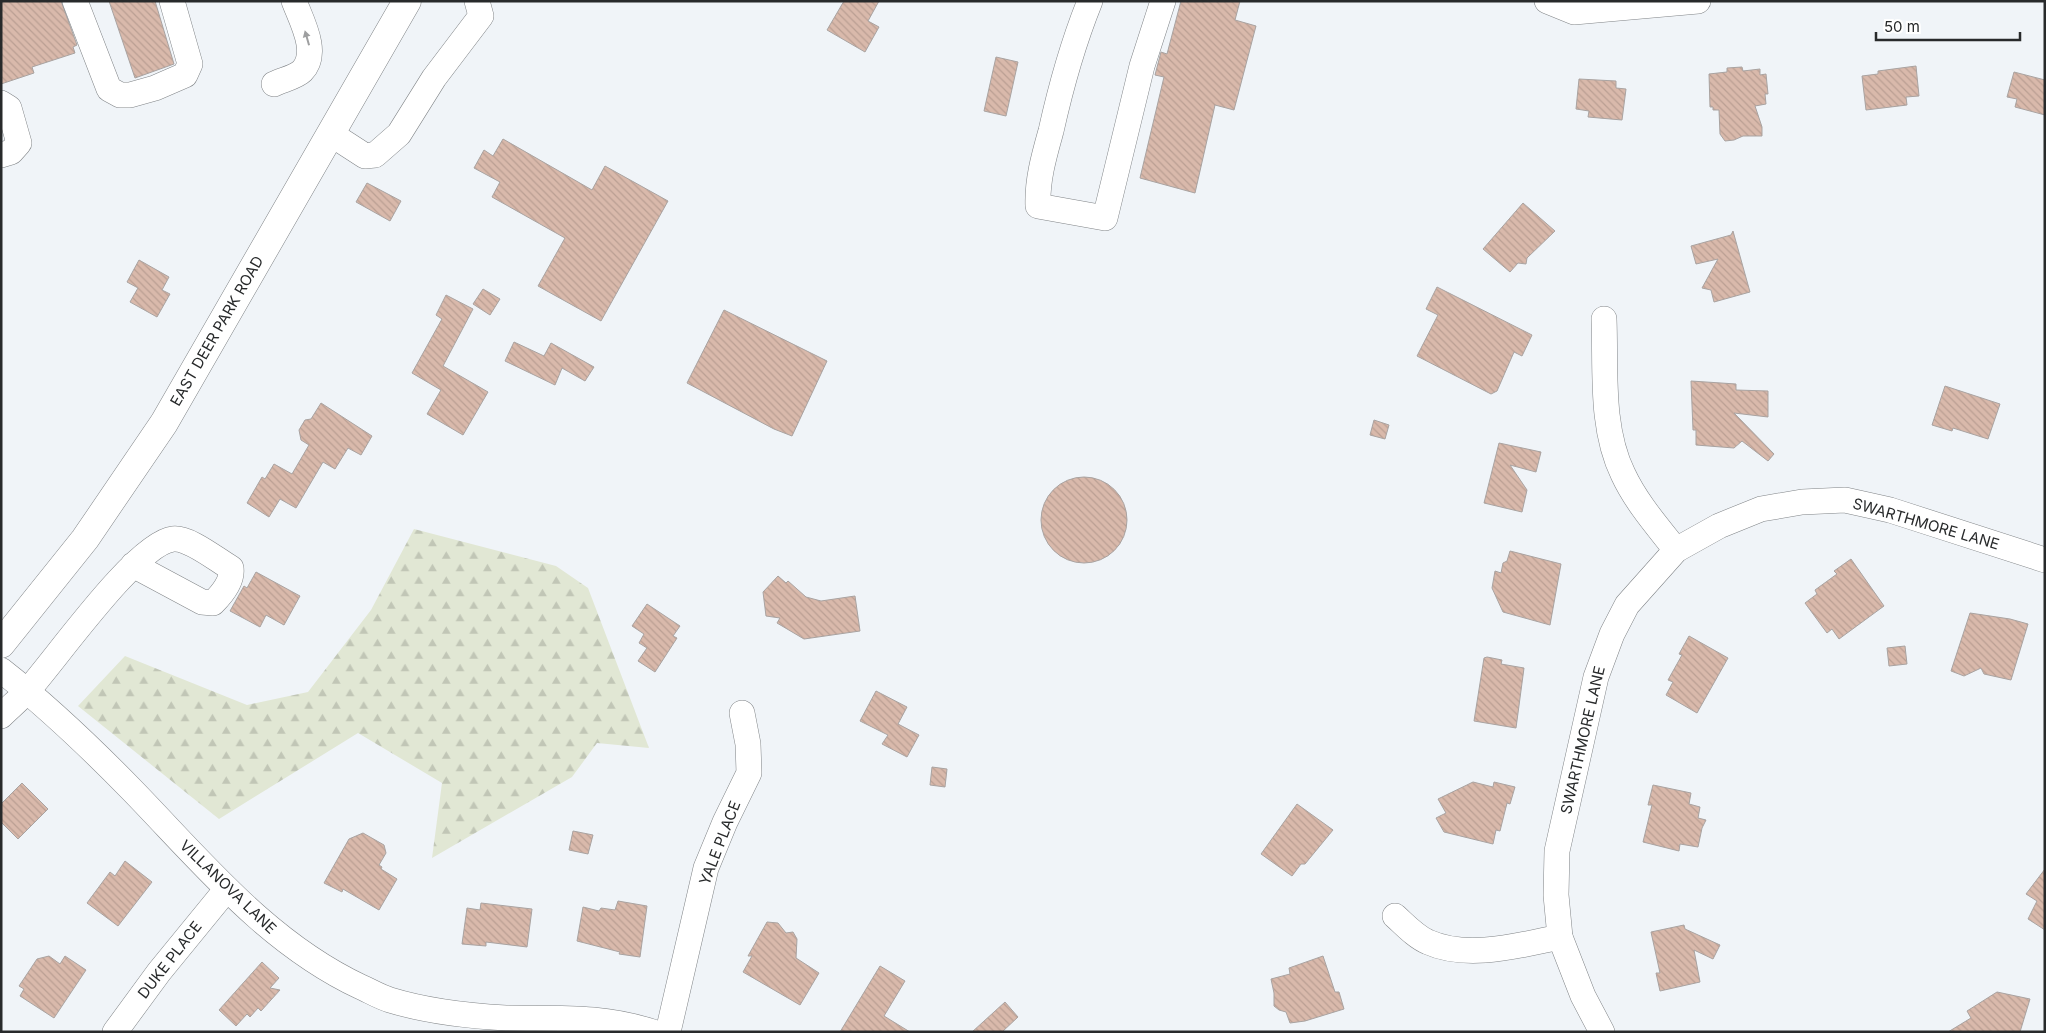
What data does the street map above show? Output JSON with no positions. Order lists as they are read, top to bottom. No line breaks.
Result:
{"streets":{"main road":["EAST DEER PARK ROAD"],"street":["SWARTHMORE LANE","YALE PLACE","VILLANOVA LANE","DUKE PLACE"]},"crossings":[["VILLANOVA LANE","DUKE PLACE"]],"scale_bar":"50 m"}
